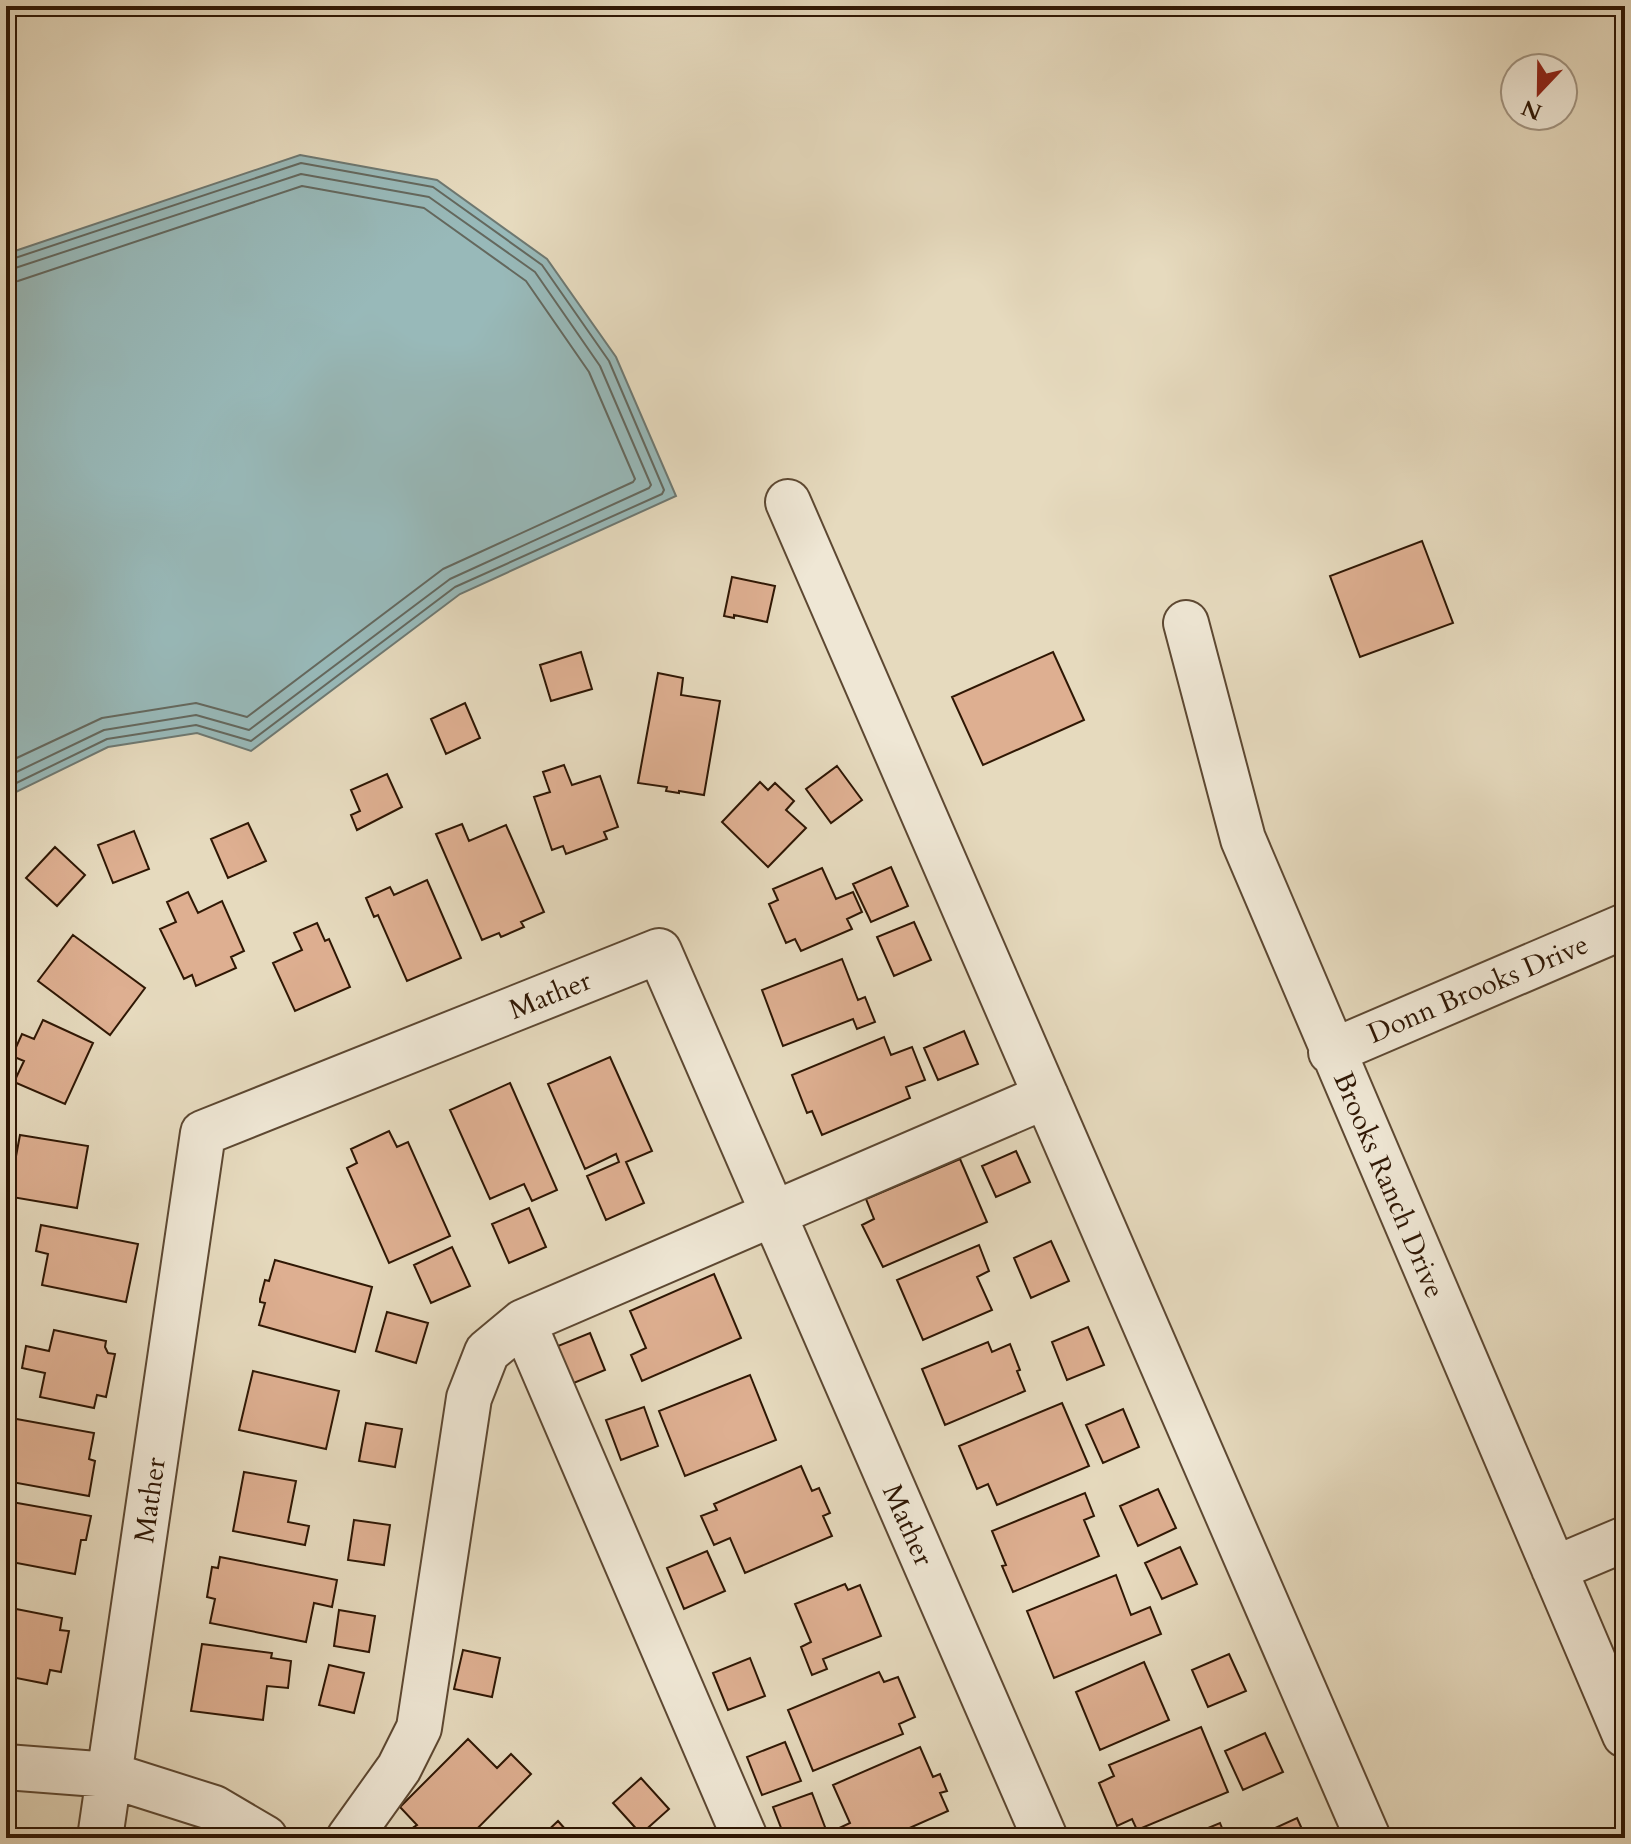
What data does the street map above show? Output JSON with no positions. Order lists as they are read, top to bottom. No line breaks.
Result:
{"streets":{"street":["Donn Brooks Drive","Mather","Brooks Ranch Drive"]},"crossings":[["Donn Brooks Drive","Brooks Ranch Drive"]],"north":"bottom"}
